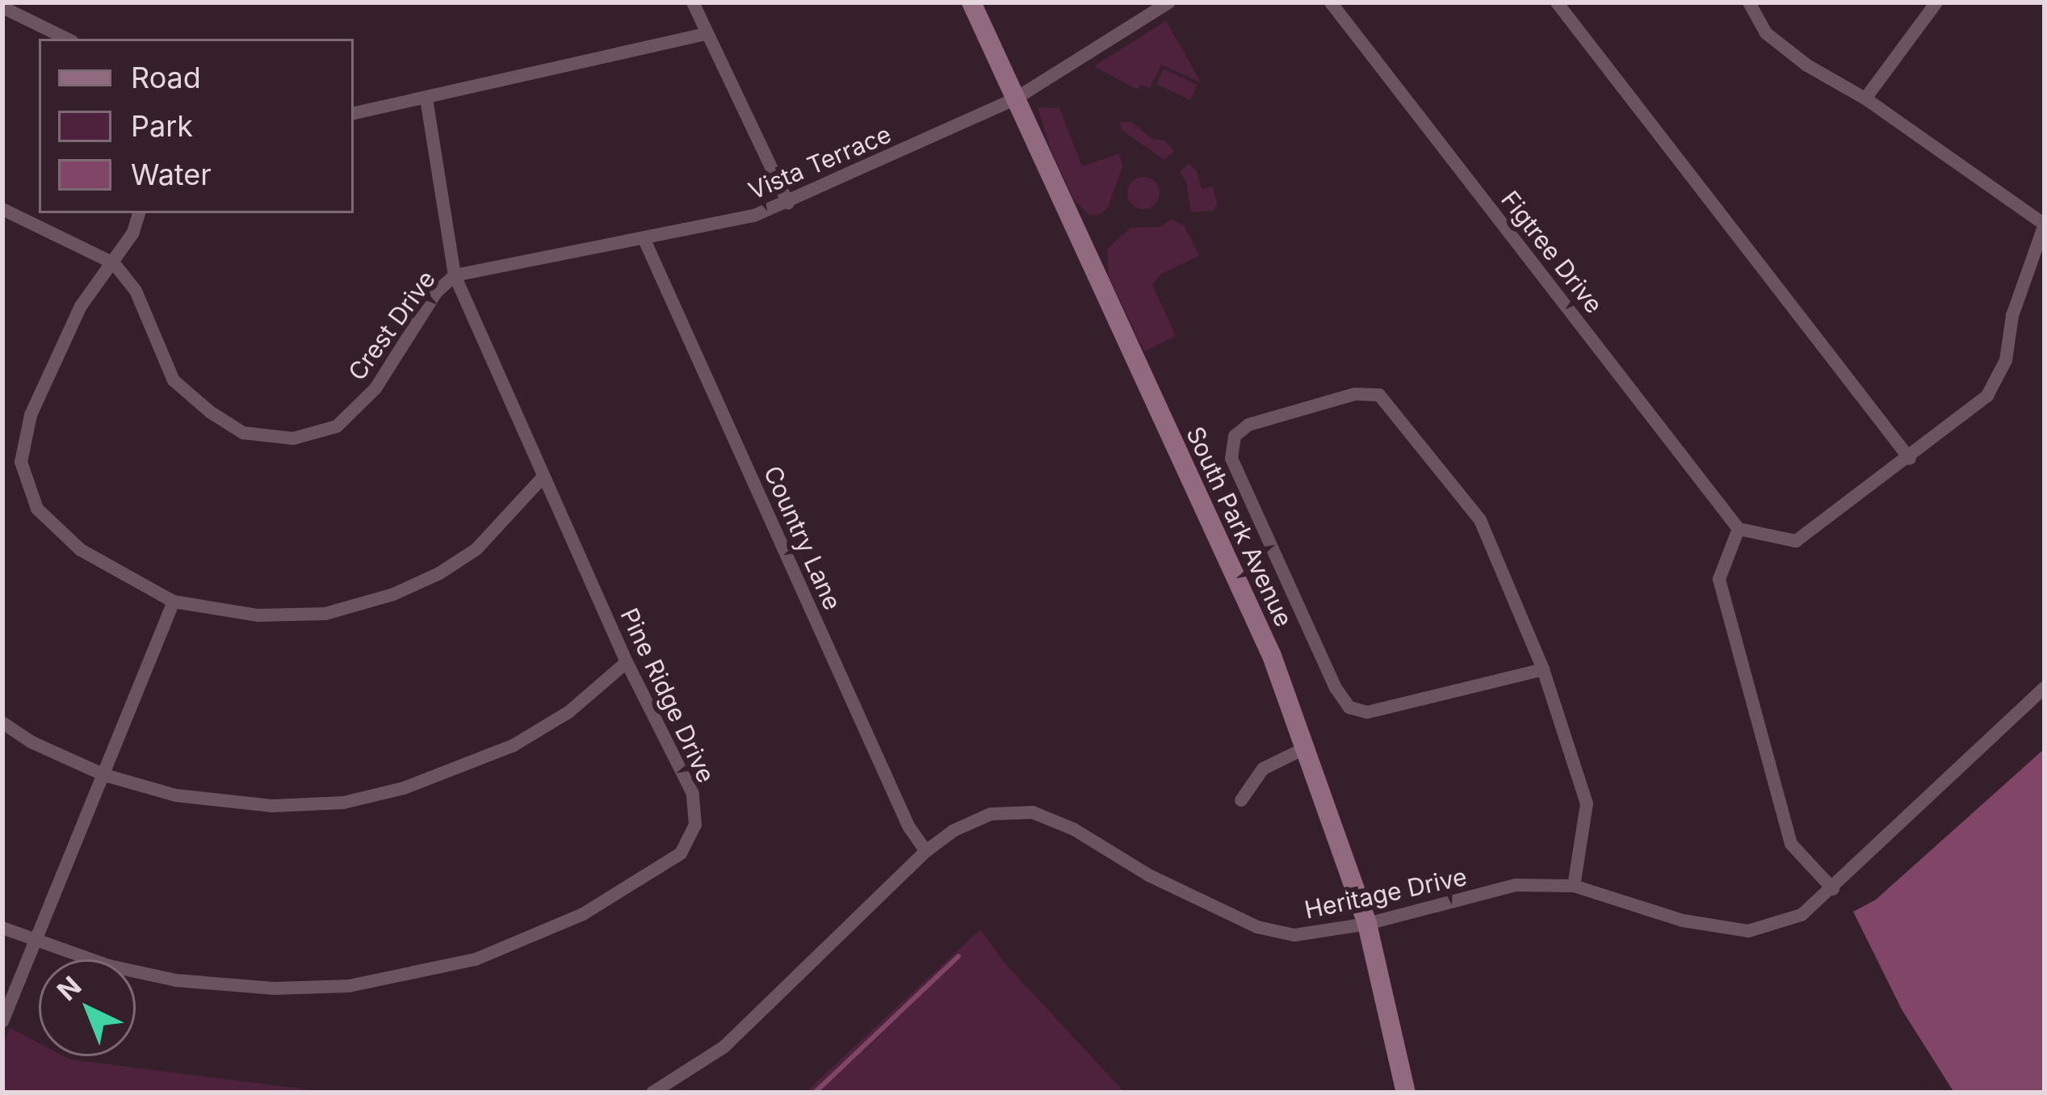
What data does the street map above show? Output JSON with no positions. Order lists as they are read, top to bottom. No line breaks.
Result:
{"streets":{"street":["Vista Terrace","Figtree Drive","Crest Drive","South Park Avenue","Country Lane","Pine Ridge Drive","Heritage Drive"]},"crossings":[["Vista Terrace","Crest Drive"],["Vista Terrace","South Park Avenue"],["Vista Terrace","Country Lane"],["Vista Terrace","Pine Ridge Drive"],["Crest Drive","Pine Ridge Drive"],["South Park Avenue","Heritage Drive"],["Country Lane","Heritage Drive"]],"legend":["Road","Park","Water"],"north":"top left"}
